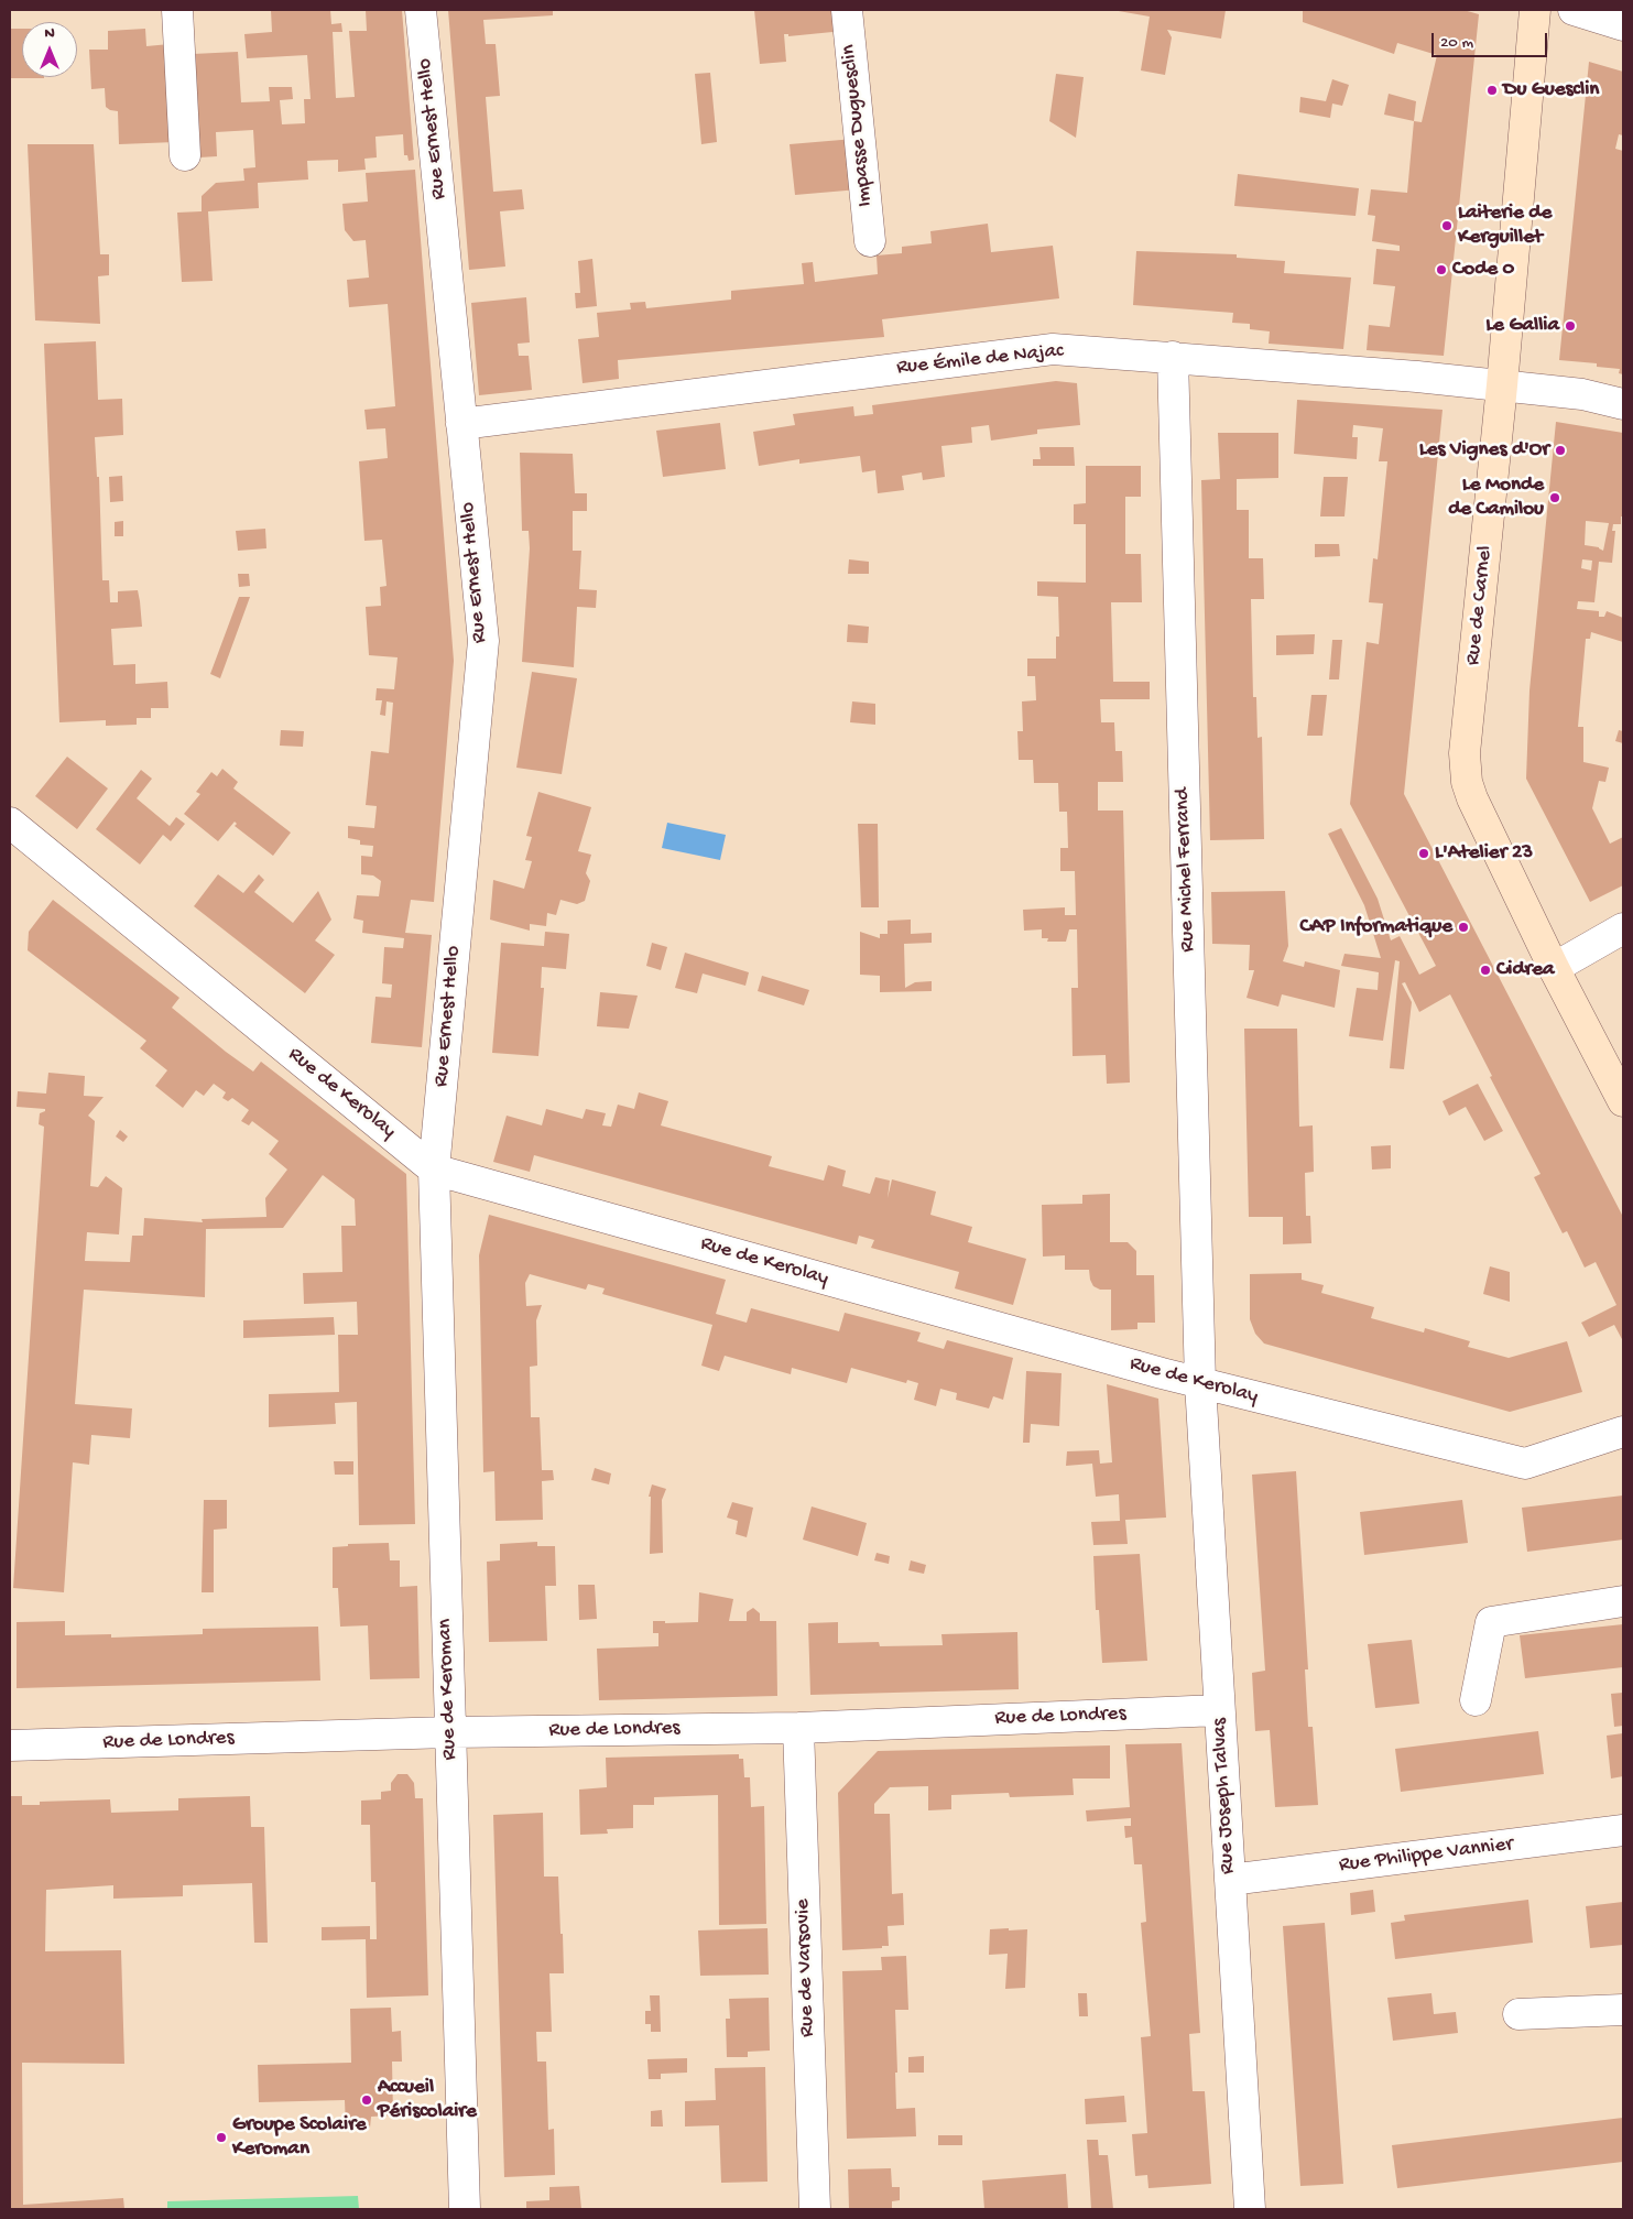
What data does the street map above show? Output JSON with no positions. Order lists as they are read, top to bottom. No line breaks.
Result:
{"streets":{"main road":["Rue de Carnel"],"street":["Impasse Duguesclin","Rue Ernest Hello","Rue Émile de Najac","Rue Michel Ferrand","Rue de Kerolay","Rue de Keroman","Rue de Londres","Rue Joseph Talvas","Rue Philippe Vannier","Rue de Varsovie"]},"crossings":[["Rue Ernest Hello","Rue Émile de Najac"],["Rue Ernest Hello","Rue de Kerolay"],["Rue Ernest Hello","Rue de Keroman"],["Rue Émile de Najac","Rue de Carnel"],["Rue Émile de Najac","Rue Michel Ferrand"],["Rue Michel Ferrand","Rue de Kerolay"],["Rue Michel Ferrand","Rue Joseph Talvas"],["Rue de Kerolay","Rue de Keroman"],["Rue de Kerolay","Rue Joseph Talvas"],["Rue de Keroman","Rue de Londres"],["Rue de Londres","Rue Joseph Talvas"],["Rue de Londres","Rue de Varsovie"],["Rue Joseph Talvas","Rue Philippe Vannier"]],"places":["Du Guesclin","Laiterie de Kerguillet","Code 0","Le Gallia","Les Vignes d'Or","Le Monde de Camilou","L'Atelier 23","CAP Informatique","Cidrea","Accueil Périscolaire","Groupe Scolaire Keroman"],"scale_bar":"20 m","north":"top"}
